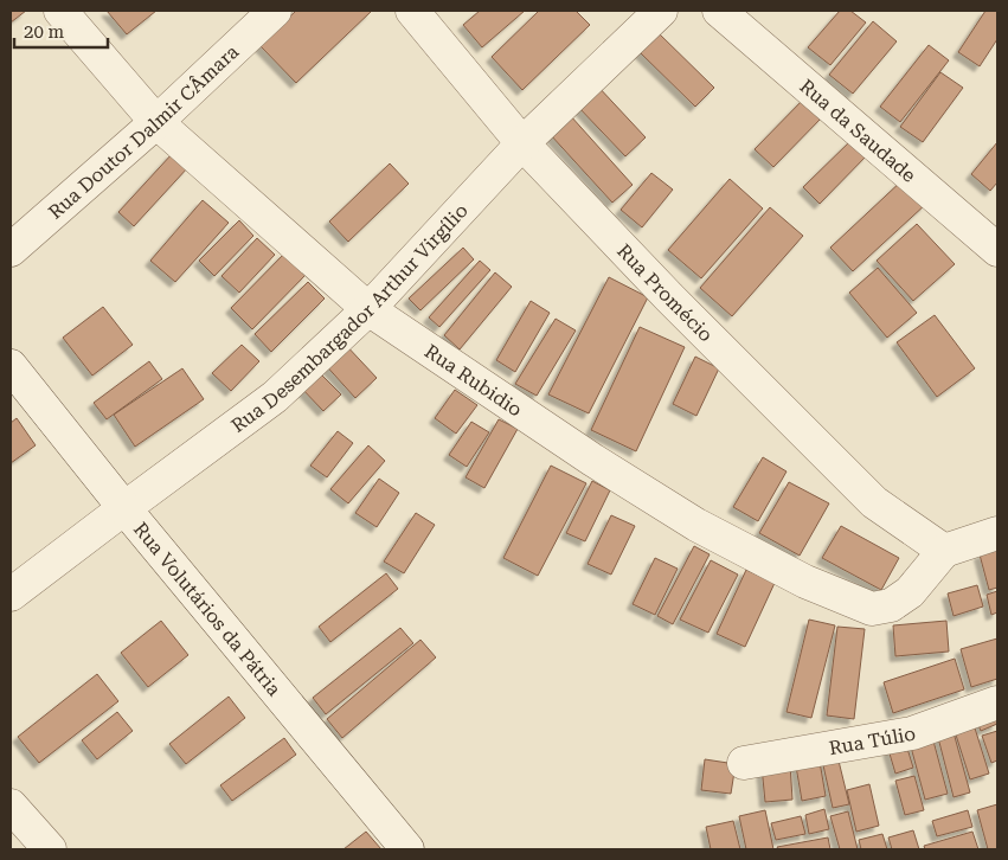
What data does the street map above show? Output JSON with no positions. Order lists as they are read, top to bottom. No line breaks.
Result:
{"streets":{"street":["Rua Doutor Dalmir CÂmara","Rua da Saudade","Rua Promécio","Rua Desembargador Arthur Virgílio","Rua Rubidio","Rua Volutários da Pátria","Rua Túlio"]},"crossings":[["Rua Doutor Dalmir CÂmara","Rua Rubidio"],["Rua Promécio","Rua Desembargador Arthur Virgílio"],["Rua Promécio","Rua Rubidio"],["Rua Desembargador Arthur Virgílio","Rua Rubidio"],["Rua Desembargador Arthur Virgílio","Rua Volutários da Pátria"]],"scale_bar":"20 m"}
